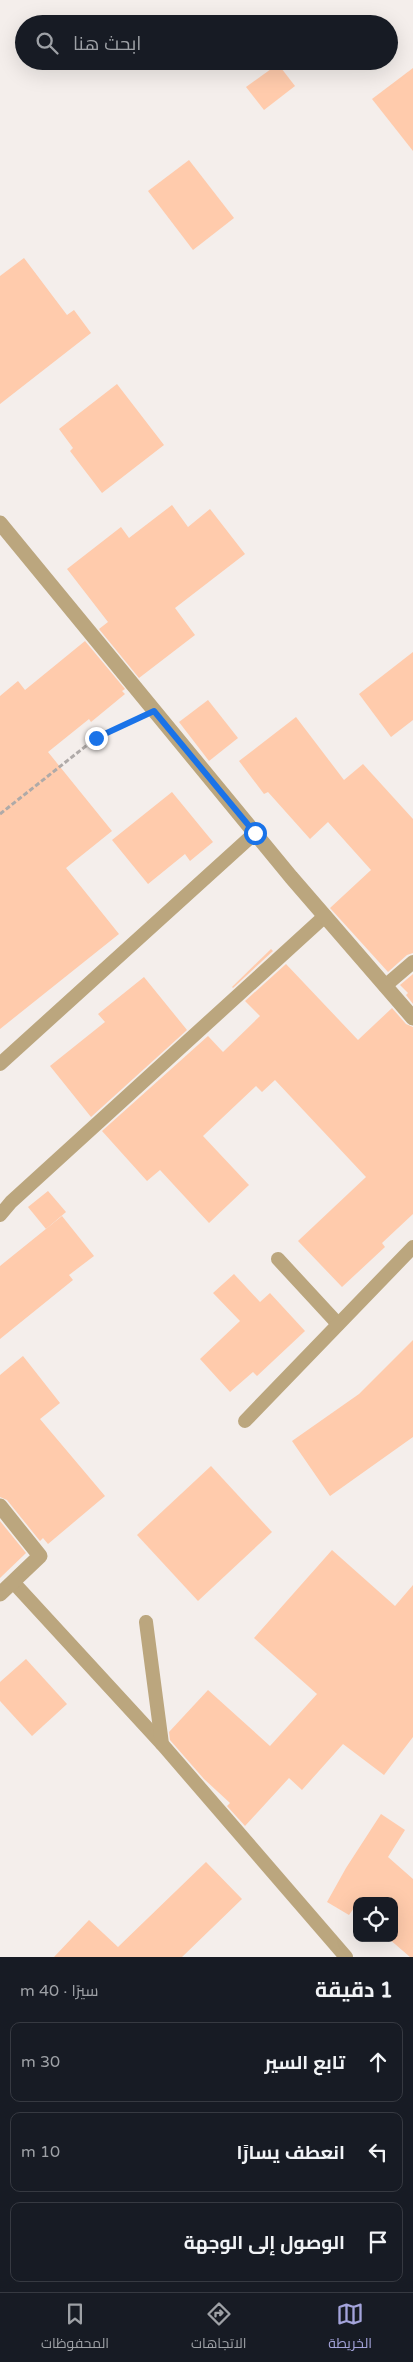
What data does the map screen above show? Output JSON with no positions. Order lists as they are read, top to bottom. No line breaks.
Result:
{"page":{"search":"ابحث هنا","heading":["1 دقيقة","سيرًا · 40 m"],"list":[["تابع السير","30 m"],["انعطف يسارًا","10 m"],"الوصول إلى الوجهة"],"nav":["الخريطة","الاتجاهات","المحفوظات"]}}
